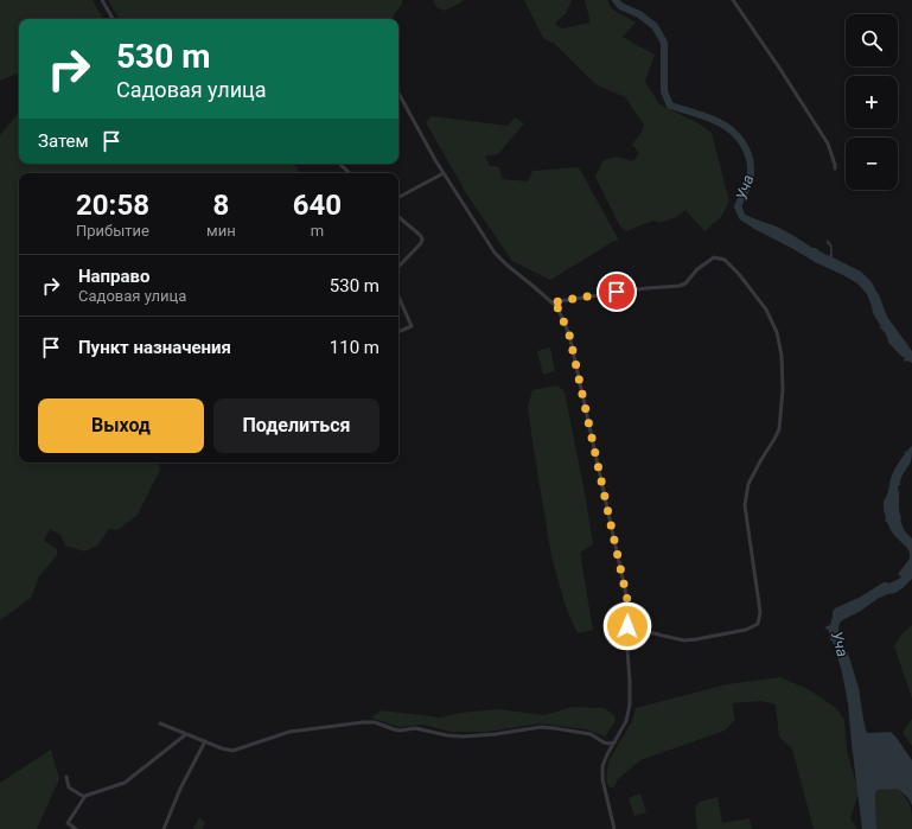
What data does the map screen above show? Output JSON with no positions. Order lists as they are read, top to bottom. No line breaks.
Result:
{"water":["Уча"],"page":{"map_buttons":["+","−"],"turn":["530 m","Садовая улица"],"then":"Затем","eta":["20:58","Прибытие","8","мин","640","m"],"list":[{"name":"Направо","note":"Садовая улица","value":"530 m"},{"name":"Пункт назначения","value":"110 m"}],"buttons":["Выход","Поделиться"]}}
